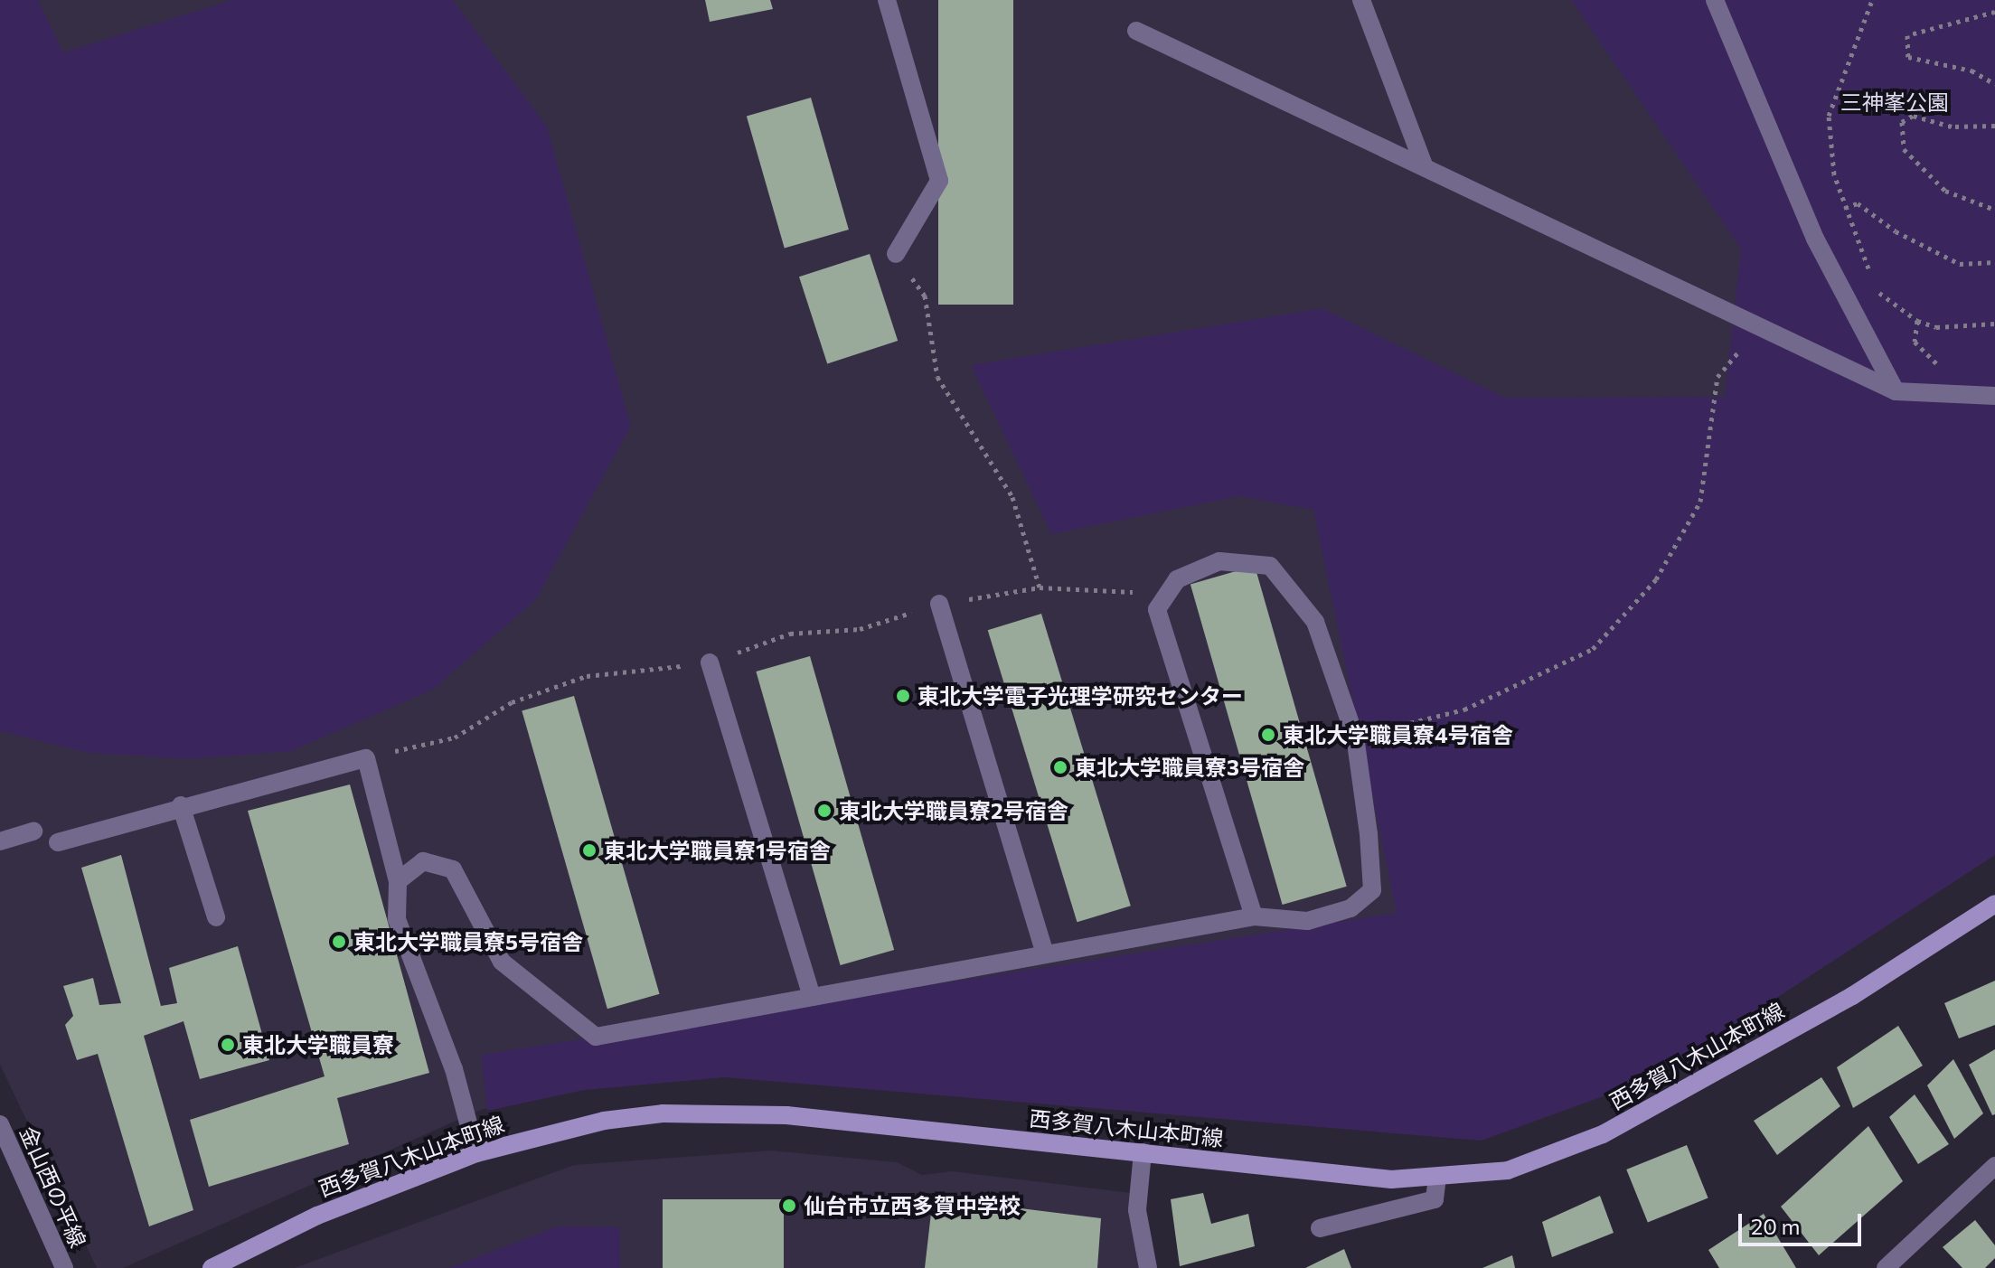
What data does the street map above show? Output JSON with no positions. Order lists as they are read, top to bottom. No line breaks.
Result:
{"streets":{"street":["西多賀八木山本町線","金山西の平線"]},"parks":["三神峯公園"],"places":["東北大学電子光理学研究センター","東北大学職員寮4号宿舎","東北大学職員寮3号宿舎","東北大学職員寮2号宿舎","東北大学職員寮1号宿舎","東北大学職員寮5号宿舎","東北大学職員寮","仙台市立西多賀中学校"],"scale_bar":"20 m"}
